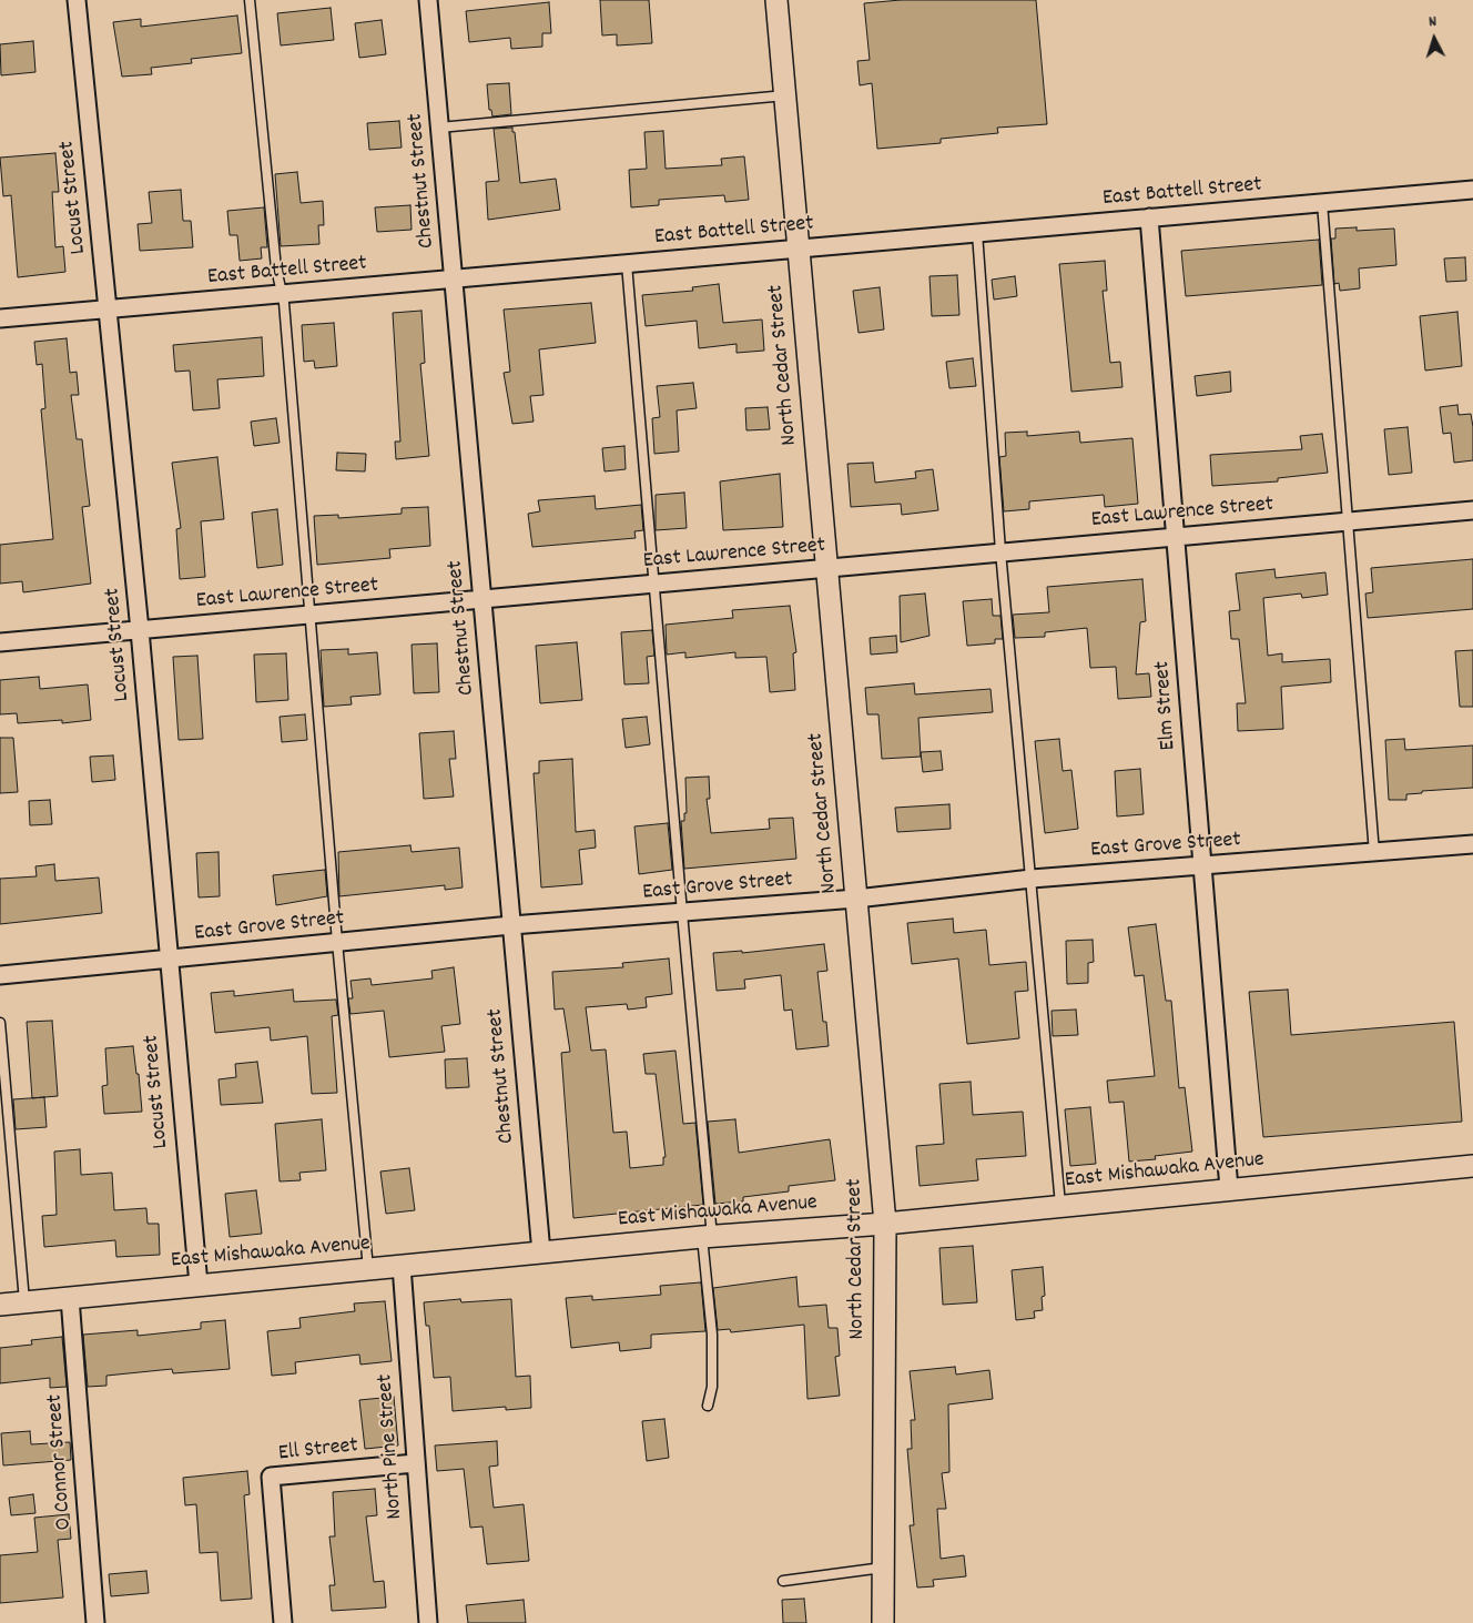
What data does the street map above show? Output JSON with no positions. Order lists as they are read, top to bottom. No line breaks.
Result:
{"streets":{"street":["Chestnut Street","East Battell Street","Locust Street","North Cedar Street","East Lawrence Street","Elm Street","East Grove Street","East Mishawaka Avenue","North Pine Street","Ell Street","O Connor Street"]},"crossings":[["Chestnut Street","East Battell Street"],["Chestnut Street","East Lawrence Street"],["Chestnut Street","East Grove Street"],["Chestnut Street","East Mishawaka Avenue"],["East Battell Street","Locust Street"],["East Battell Street","North Cedar Street"],["East Battell Street","Elm Street"],["Locust Street","East Lawrence Street"],["Locust Street","East Grove Street"],["Locust Street","East Mishawaka Avenue"],["North Cedar Street","East Lawrence Street"],["North Cedar Street","East Grove Street"],["North Cedar Street","East Mishawaka Avenue"],["East Lawrence Street","Elm Street"],["Elm Street","East Grove Street"],["Elm Street","East Mishawaka Avenue"],["East Mishawaka Avenue","North Pine Street"],["East Mishawaka Avenue","O Connor Street"],["North Pine Street","Ell Street"]],"north":"top"}
